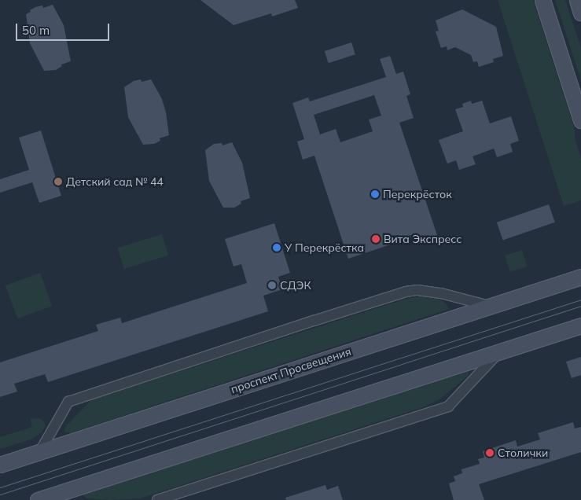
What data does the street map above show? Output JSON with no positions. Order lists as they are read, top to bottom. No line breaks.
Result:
{"streets":{"main road":["проспект Просвещения"]},"places":["Детский сад № 44","Перекрёсток","Вита Экспресс","У Перекрёстка","СДЭК","Столички"],"scale_bar":"50 m"}
